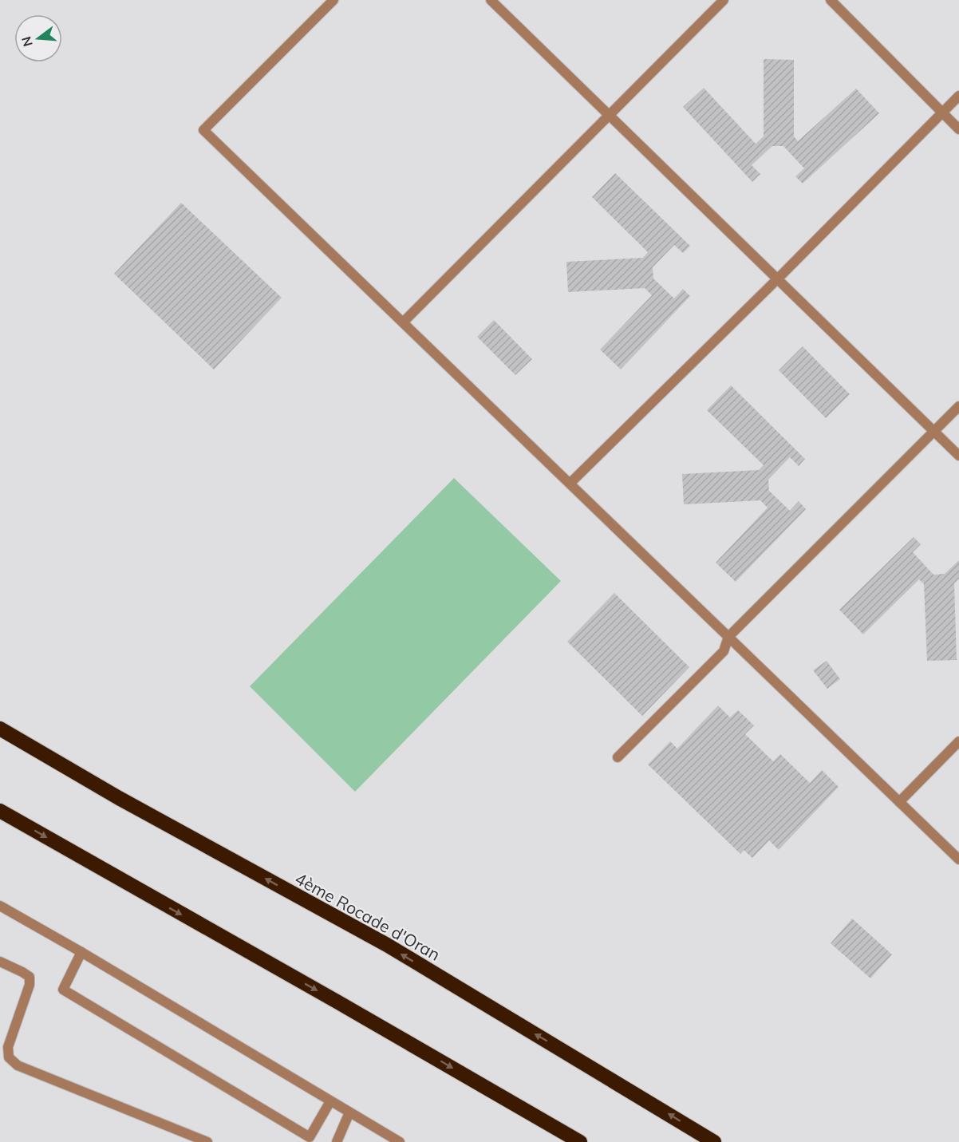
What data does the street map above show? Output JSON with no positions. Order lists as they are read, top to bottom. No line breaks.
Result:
{"streets":{"highway":["4ème Rocade d'Oran"]},"north":"left"}
